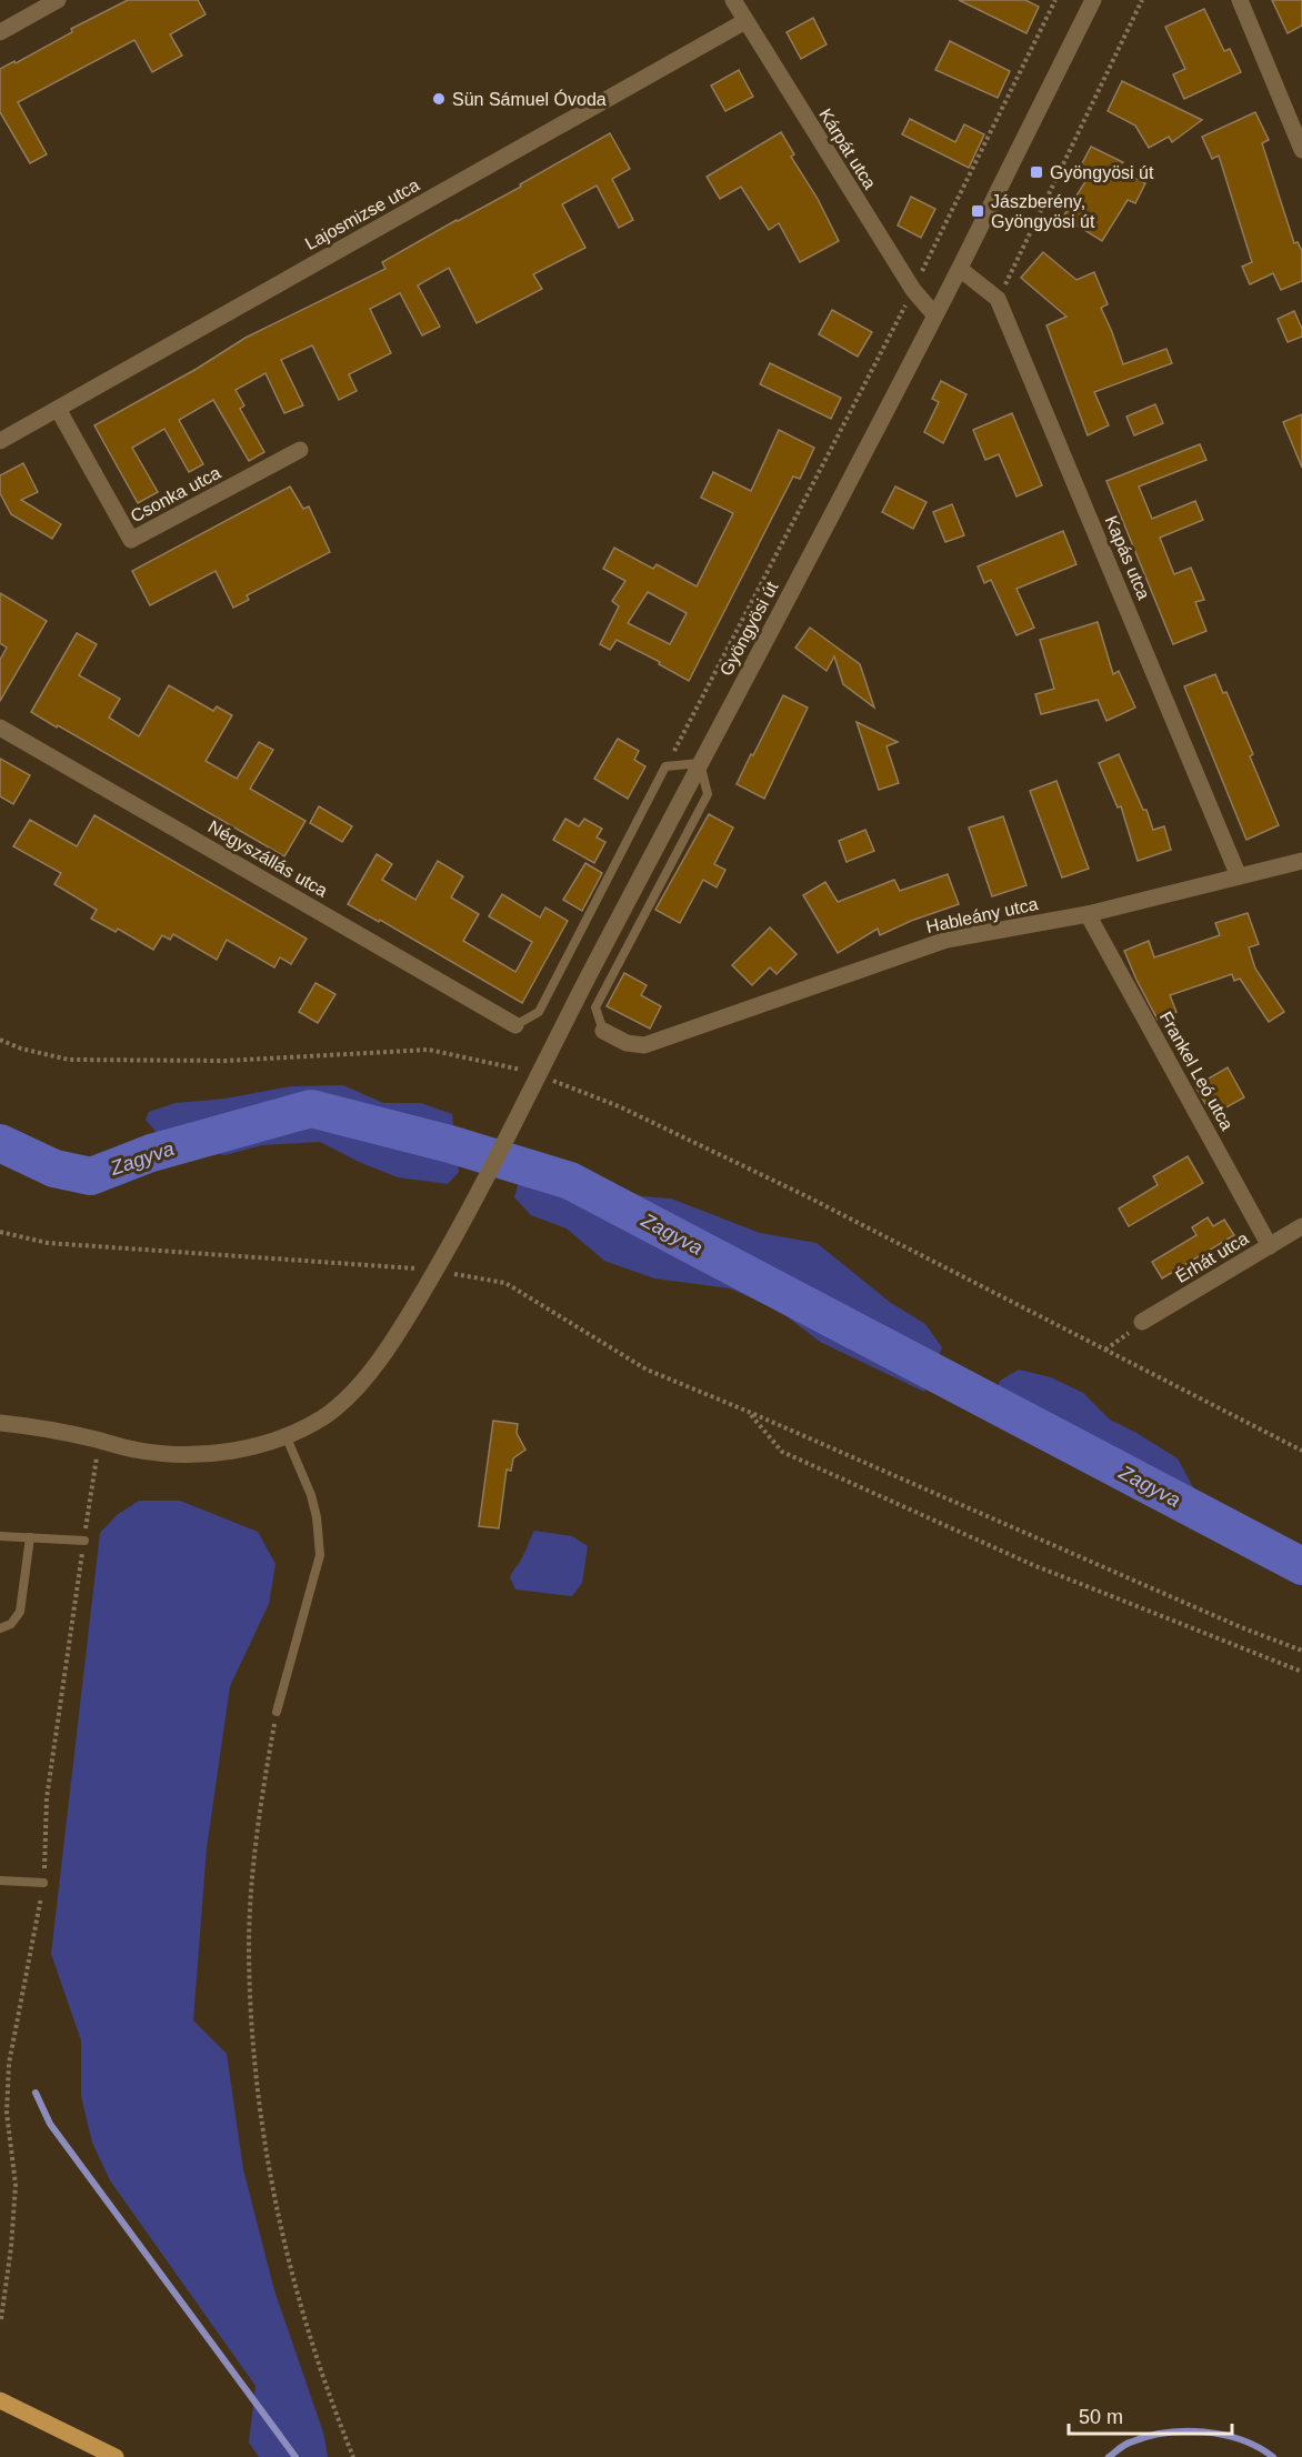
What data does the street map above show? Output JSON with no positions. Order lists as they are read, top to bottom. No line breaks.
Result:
{"streets":{"street":["Kárpát utca","Lajosmizse utca","Csonka utca","Kapás utca","Gyöngyösi út","Négyszállás utca","Hableány utca","Frankel Leó utca","Érhát utca"]},"crossings":[["Kárpát utca","Lajosmizse utca"],["Kárpát utca","Gyöngyösi út"],["Lajosmizse utca","Csonka utca"],["Kapás utca","Gyöngyösi út"],["Kapás utca","Hableány utca"],["Hableány utca","Frankel Leó utca"],["Frankel Leó utca","Érhát utca"]],"water":["Zagyva"],"places":{"other":["Sün Sámuel Óvoda"],"transit":["Gyöngyösi út","Jászberény, Gyöngyösi út"]},"scale_bar":"50 m"}
